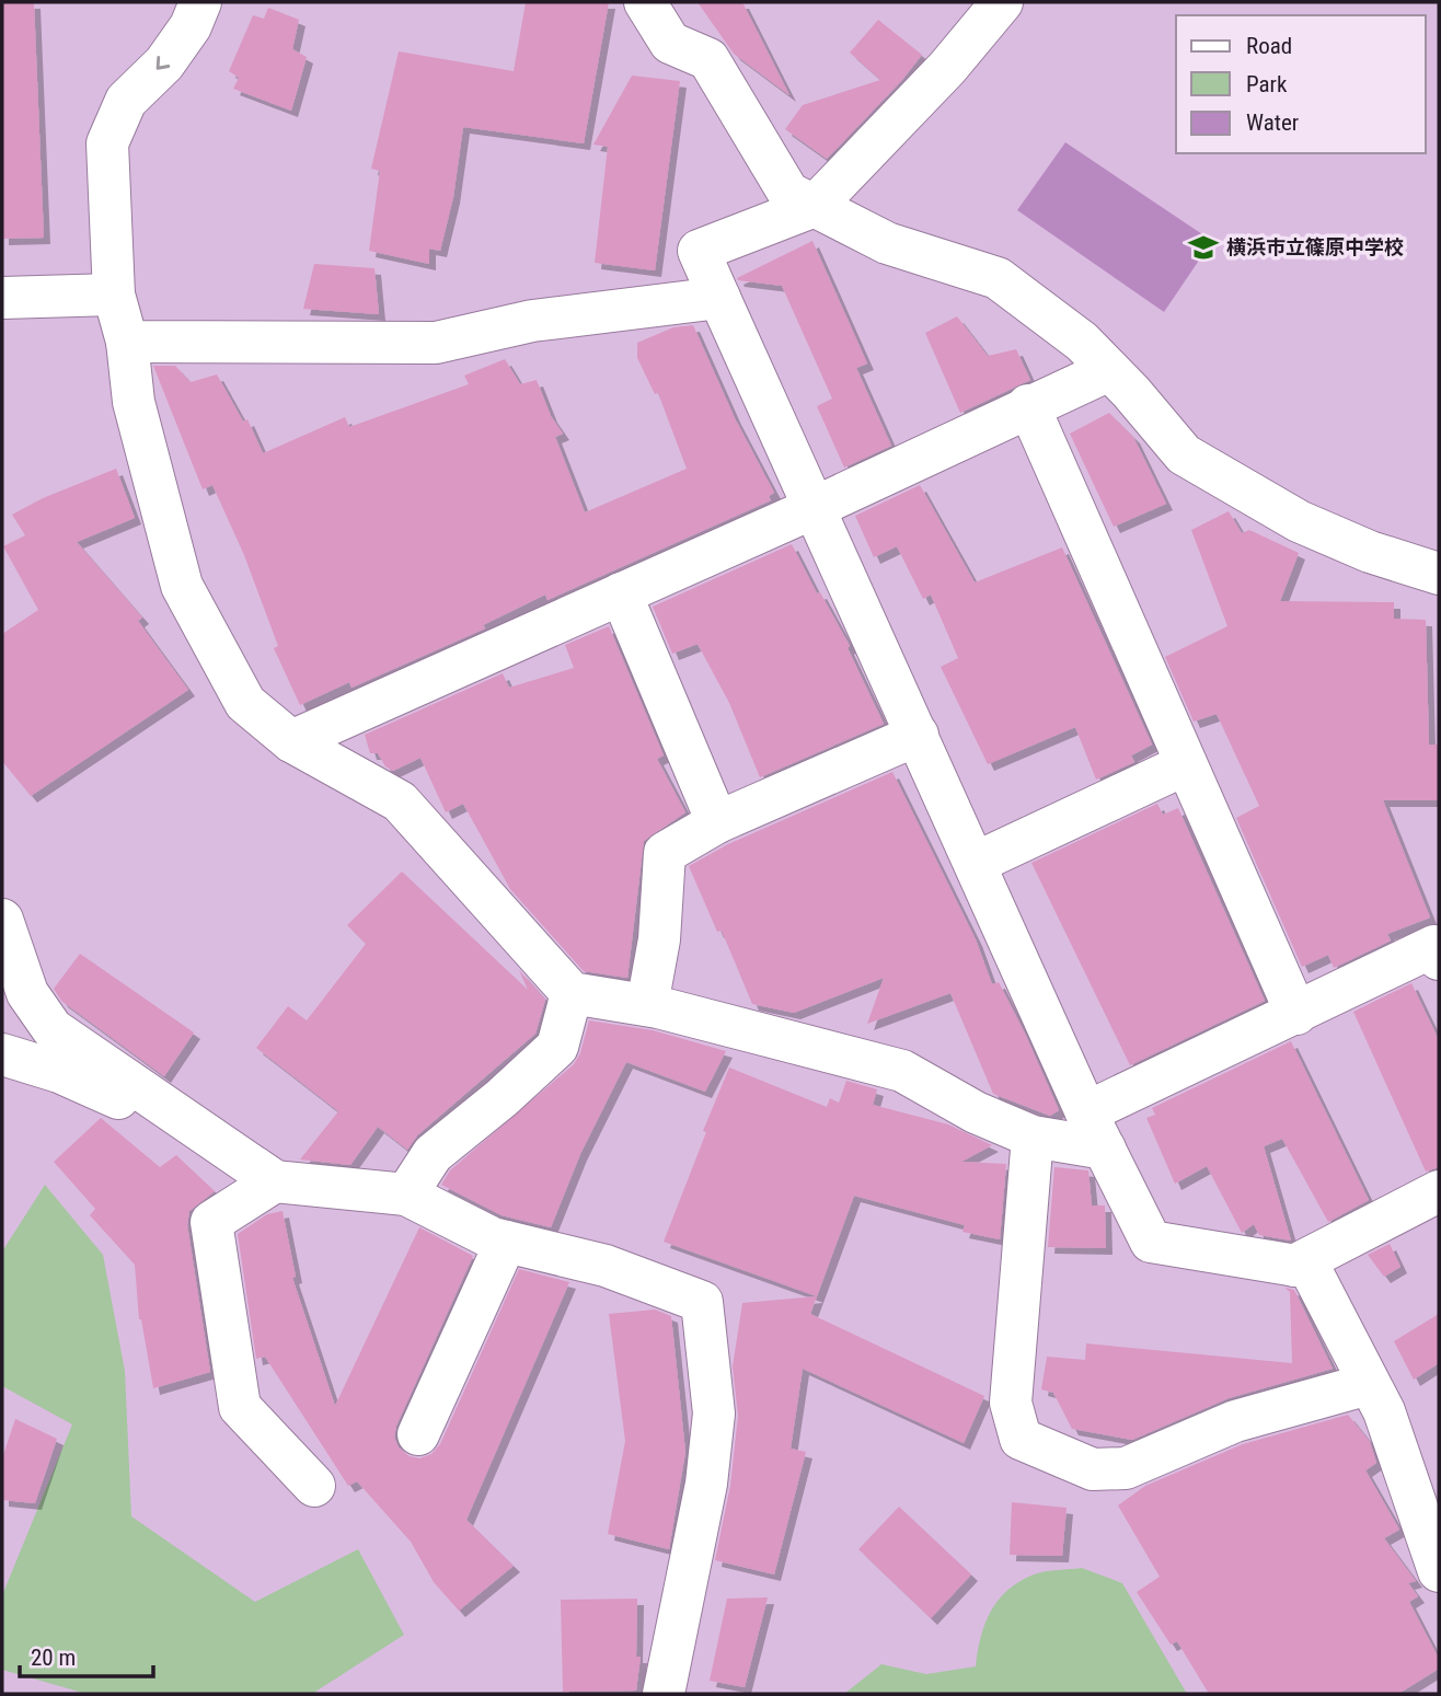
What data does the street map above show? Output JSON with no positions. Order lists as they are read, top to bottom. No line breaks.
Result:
{"places":{"school or university":["横浜市立篠原中学校"]},"legend":["Road","Park","Water"],"scale_bar":"20 m"}
